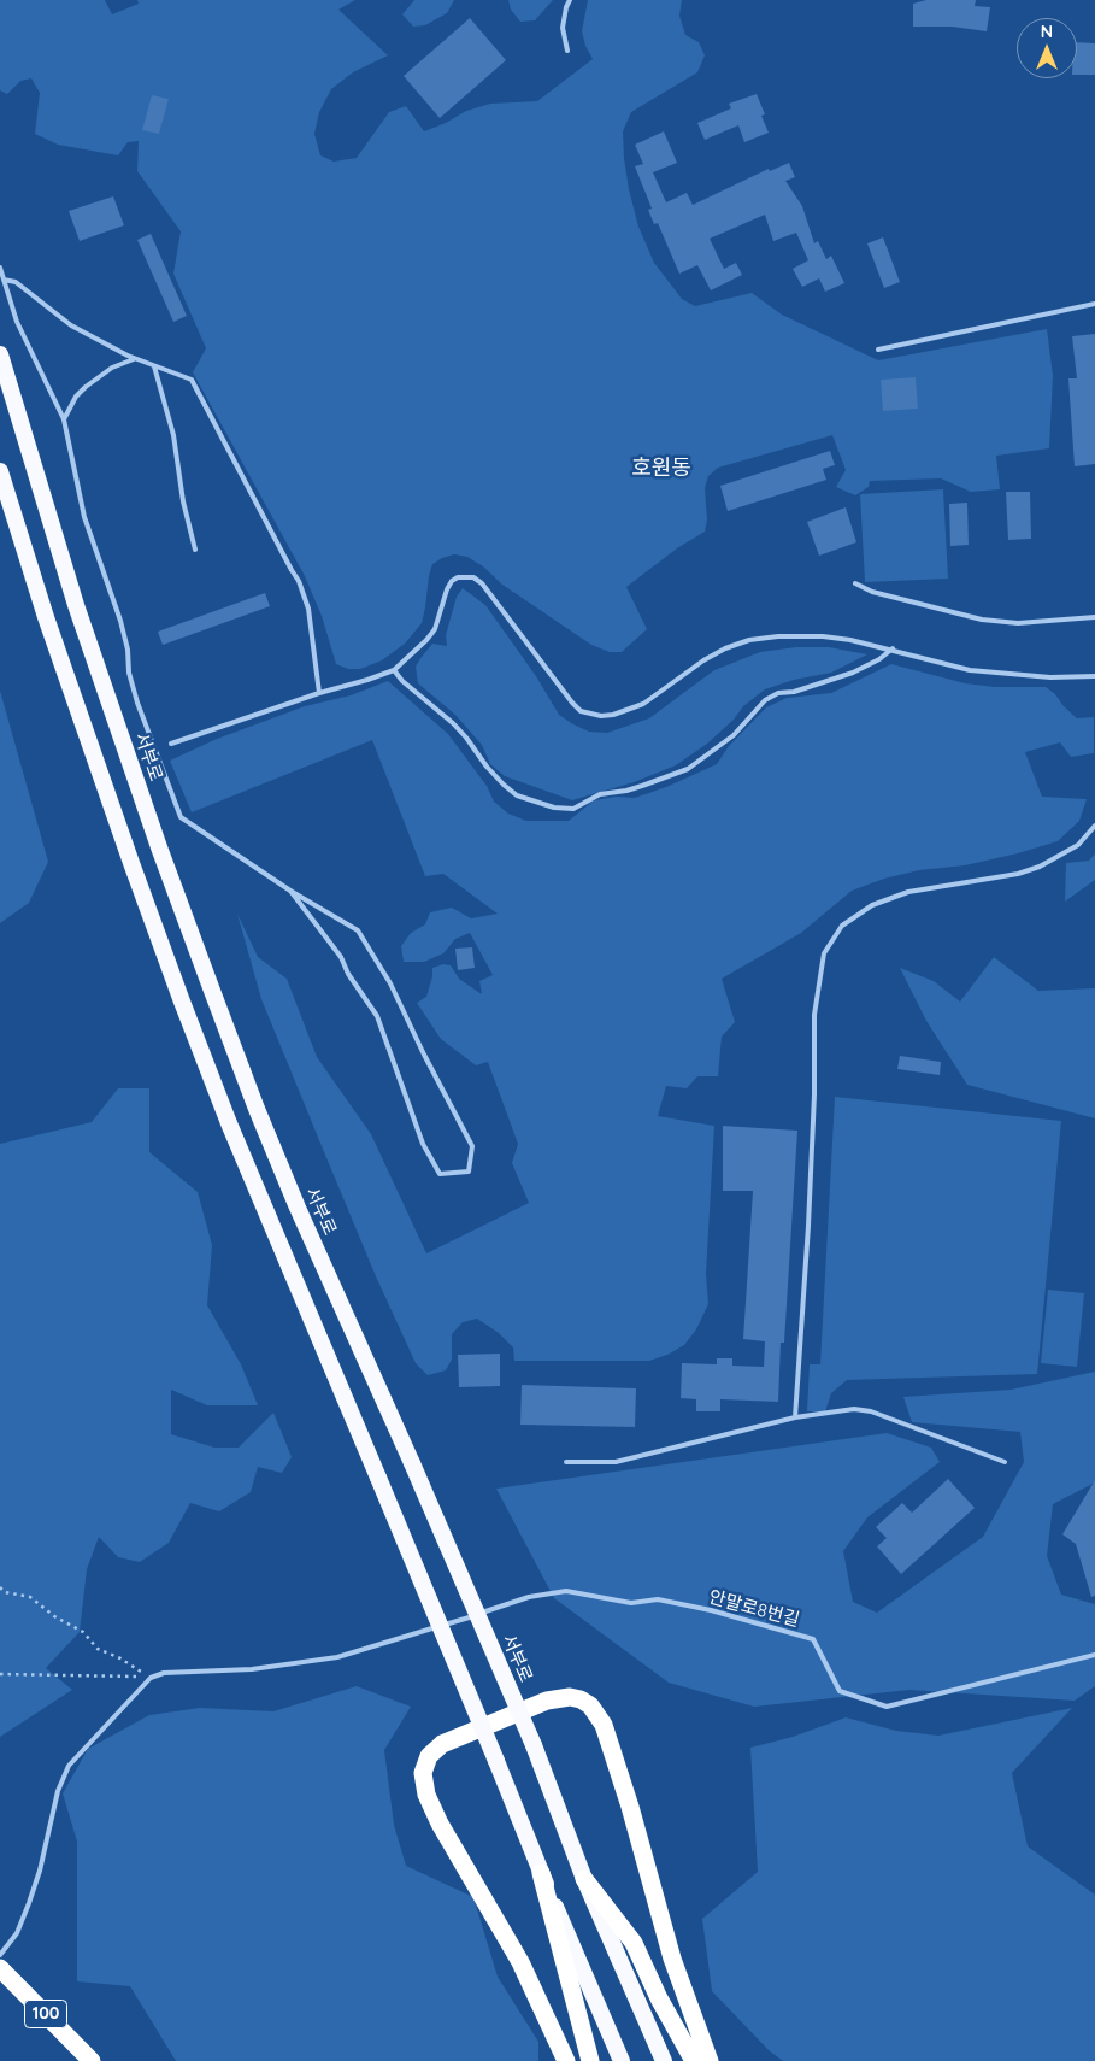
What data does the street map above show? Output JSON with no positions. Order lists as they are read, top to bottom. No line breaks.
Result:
{"streets":{"highway":["서부로","100"],"lane":["안말로8번길"]},"districts":["호원동"],"north":"top"}
